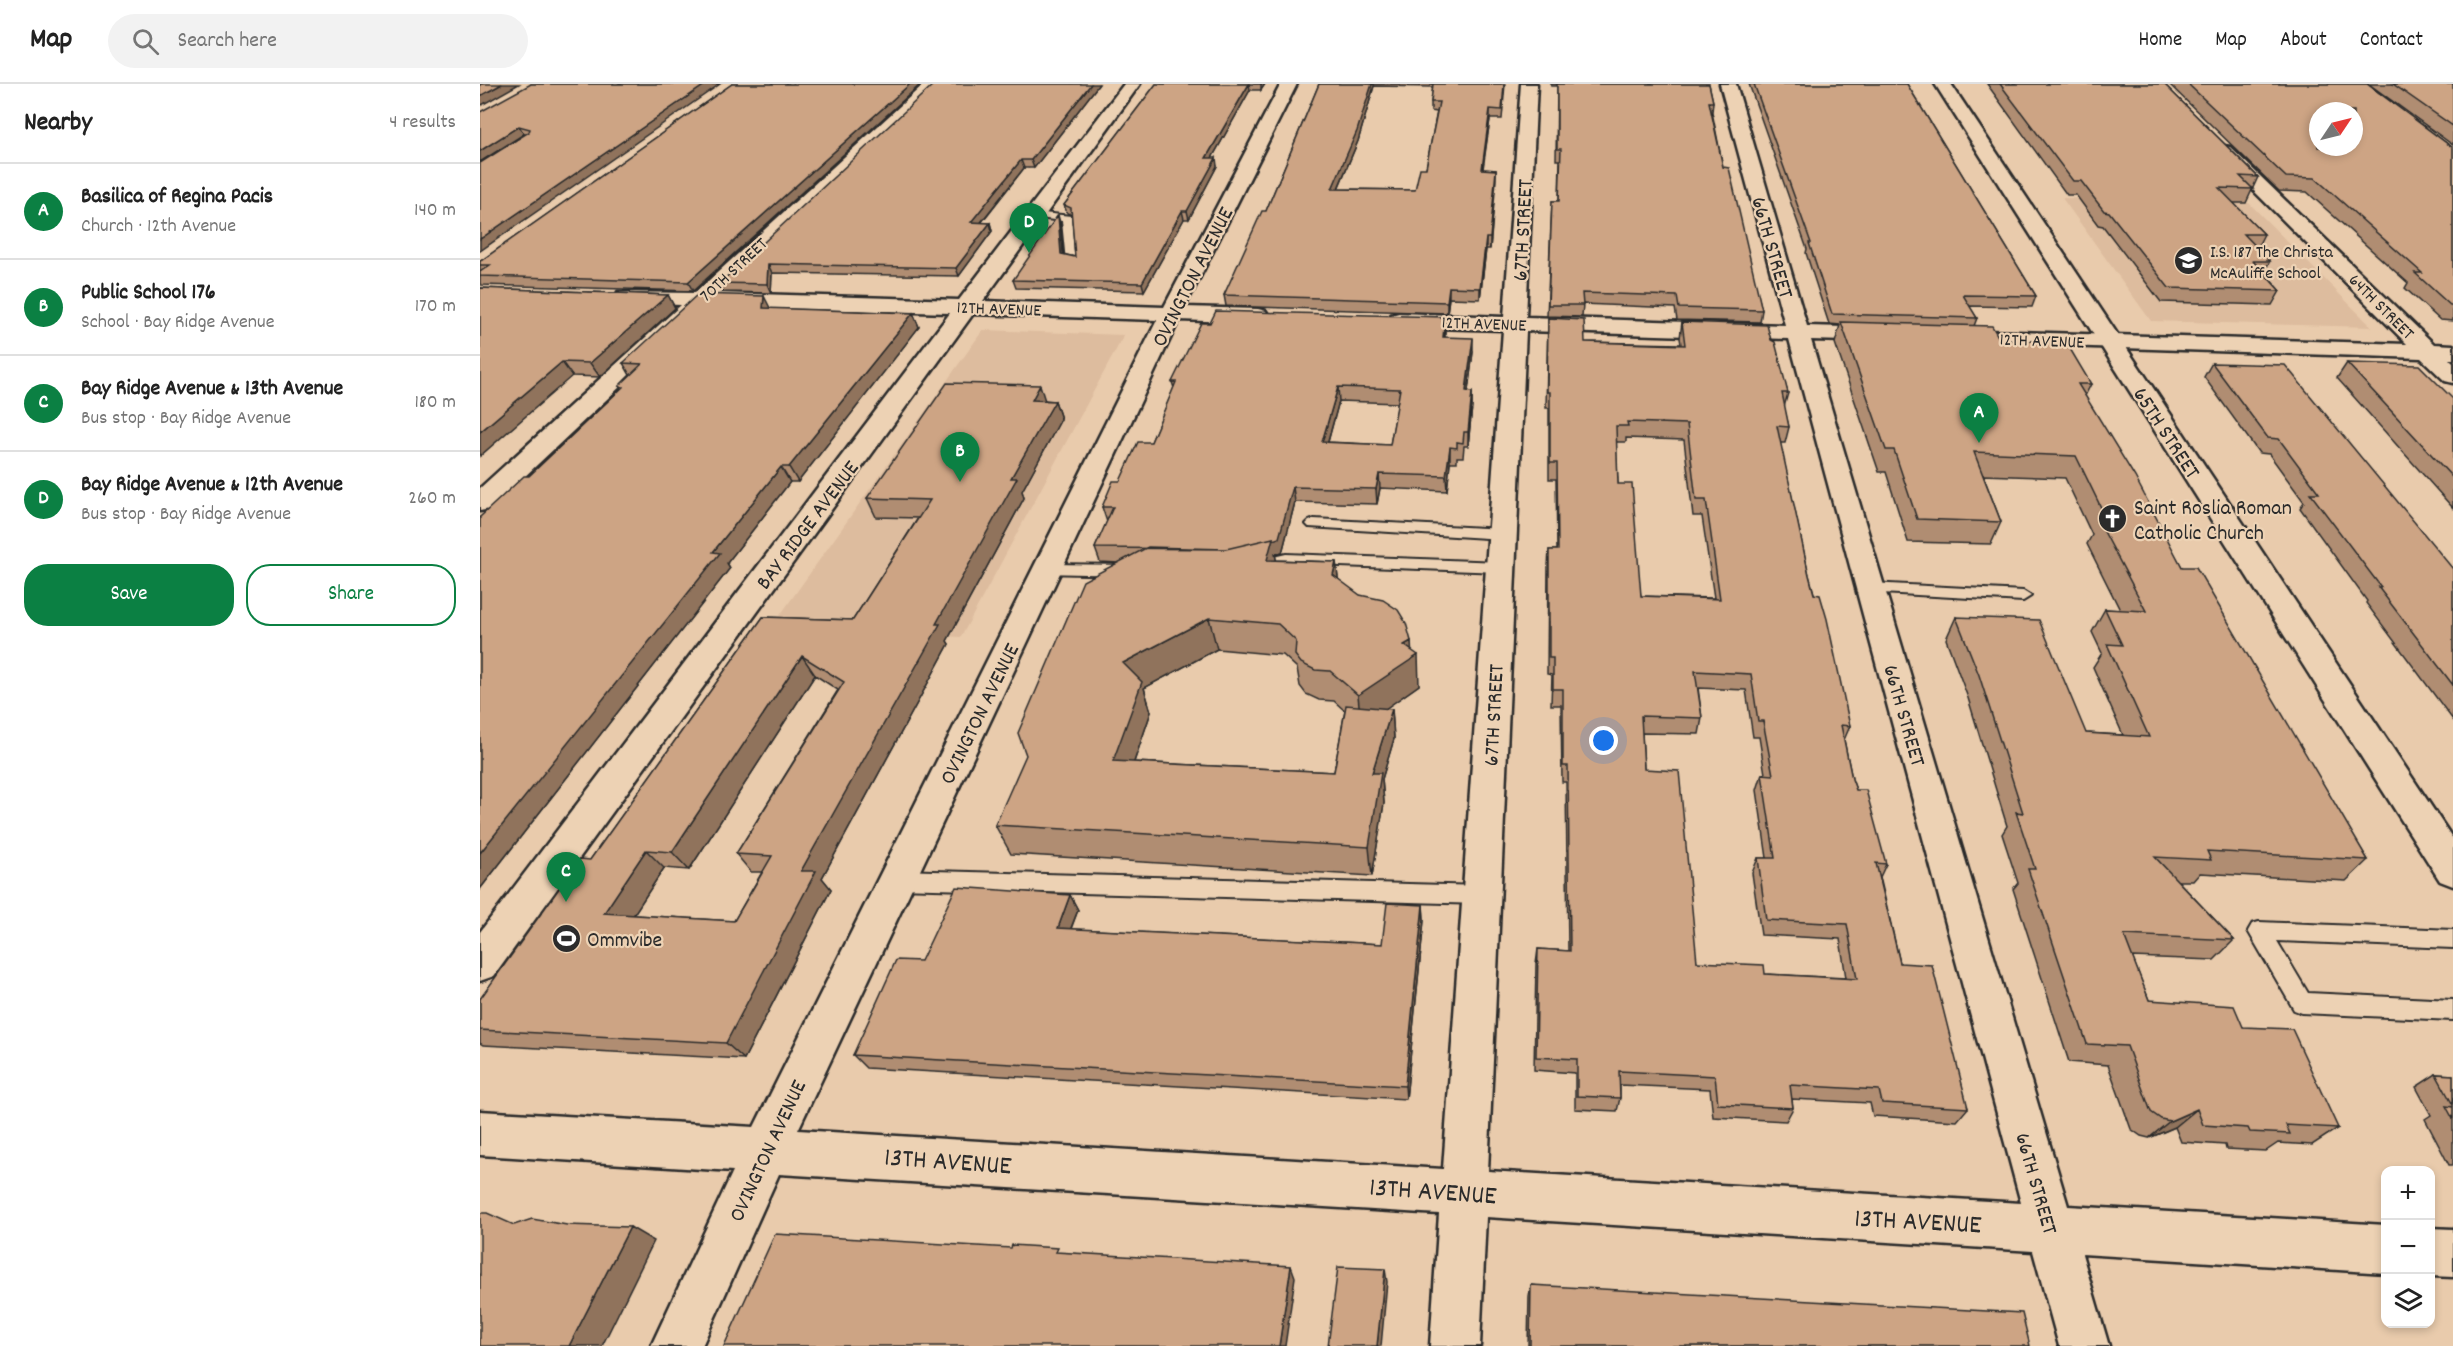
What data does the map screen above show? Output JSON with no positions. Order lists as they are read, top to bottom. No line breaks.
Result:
{"streets":{"street":["67TH STREET","66TH STREET","70TH STREET","OVINGTON AVENUE","64TH STREET","12TH AVENUE","65TH STREET","BAY RIDGE AVENUE","13TH AVENUE"]},"crossings":[["67TH STREET","12TH AVENUE"],["67TH STREET","13TH AVENUE"],["66TH STREET","12TH AVENUE"],["66TH STREET","13TH AVENUE"],["70TH STREET","12TH AVENUE"],["OVINGTON AVENUE","12TH AVENUE"],["OVINGTON AVENUE","13TH AVENUE"],["64TH STREET","12TH AVENUE"],["12TH AVENUE","65TH STREET"],["12TH AVENUE","BAY RIDGE AVENUE"]],"places":{"school or university":["I.S. 187 The Christa McAuliffe School"],"church":["Saint Roslia Roman Catholic Church"],"sports":["Ommvibe"]},"north":"top right","page":{"header":"Map","search":"Search here","nav":["Home","Map","About","Contact"],"heading":["Nearby","4 results"],"list":[{"mark":"A","name":"Basilica of Regina Pacis","note":"Church · 12th Avenue","value":"140 m"},{"mark":"B","name":"Public School 176","note":"School · Bay Ridge Avenue","value":"170 m"},{"mark":"C","name":"Bay Ridge Avenue & 13th Avenue","note":"Bus stop · Bay Ridge Avenue","value":"180 m"},{"mark":"D","name":"Bay Ridge Avenue & 12th Avenue","note":"Bus stop · Bay Ridge Avenue","value":"260 m"}],"pins":["D","A","B","C"],"buttons":["Save","Share"],"map_buttons":["+","−"]}}
